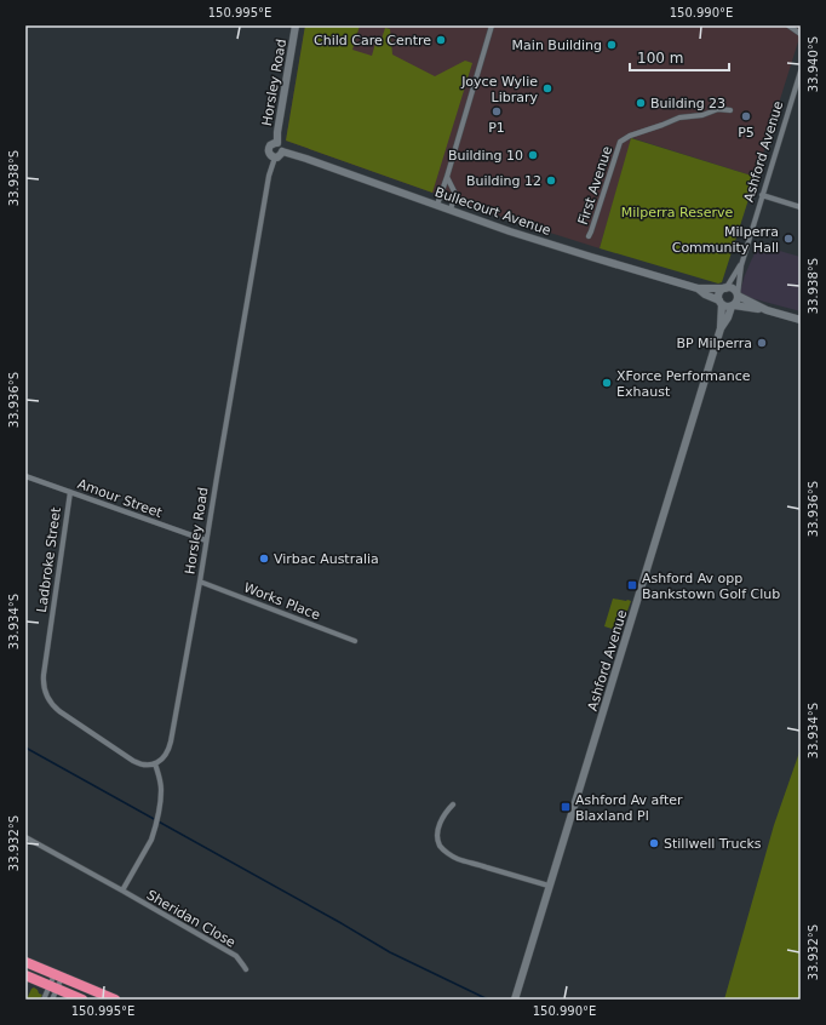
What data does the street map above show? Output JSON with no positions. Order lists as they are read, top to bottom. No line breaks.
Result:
{"streets":{"main road":["Horsley Road","Ashford Avenue","Bullecourt Avenue"],"street":["First Avenue","Amour Street","Ladbroke Street","Works Place","Sheridan Close"]},"crossings":[["Horsley Road","Bullecourt Avenue"],["Horsley Road","Amour Street"],["Horsley Road","Ladbroke Street"],["Horsley Road","Works Place"],["Ashford Avenue","Bullecourt Avenue"],["Amour Street","Ladbroke Street"]],"parks":["Milperra Reserve"],"places":{"other":["Child Care Centre","Main Building","Joyce Wylie Library","Building 23","P1","P5","Building 10","Building 12","Milperra Community Hall","BP Milperra","XForce Performance Exhaust","Virbac Australia","Stillwell Trucks"],"transit":["Ashford Av opp Bankstown Golf Club","Ashford Av after Blaxland Pl"]},"scale_bar":"100 m","coordinates":["150.995°E","150.990°E","33.940°S","33.938°S","33.936°S","33.934°S","33.932°S"]}
